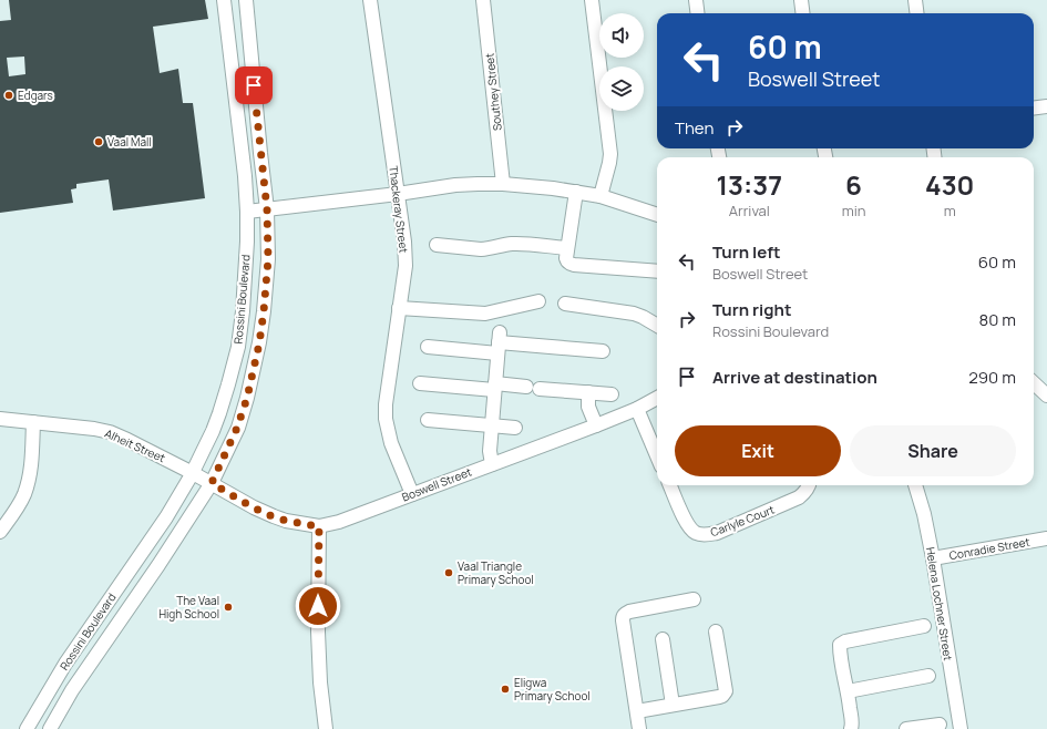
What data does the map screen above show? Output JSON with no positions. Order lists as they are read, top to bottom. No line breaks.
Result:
{"streets":{"street":["Southey Street","Thackeray Street","Rossini Boulevard","Alheit Street","Boswell Street","Carlyle Court","Conradie Street","Helena Lochner Street"]},"crossings":[["Thackeray Street","Boswell Street"],["Rossini Boulevard","Alheit Street"],["Rossini Boulevard","Boswell Street"],["Alheit Street","Boswell Street"],["Conradie Street","Helena Lochner Street"]],"places":["Edgars","Vaal Mall","Vaal Triangle Primary School","The Vaal High School","Eligwa Primary School"],"page":{"turn":["60 m","Boswell Street"],"then":"Then","eta":["13:37","Arrival","6","min","430","m"],"list":[{"name":"Turn left","note":"Boswell Street","value":"60 m"},{"name":"Turn right","note":"Rossini Boulevard","value":"80 m"},{"name":"Arrive at destination","value":"290 m"}],"buttons":["Exit","Share"]}}
